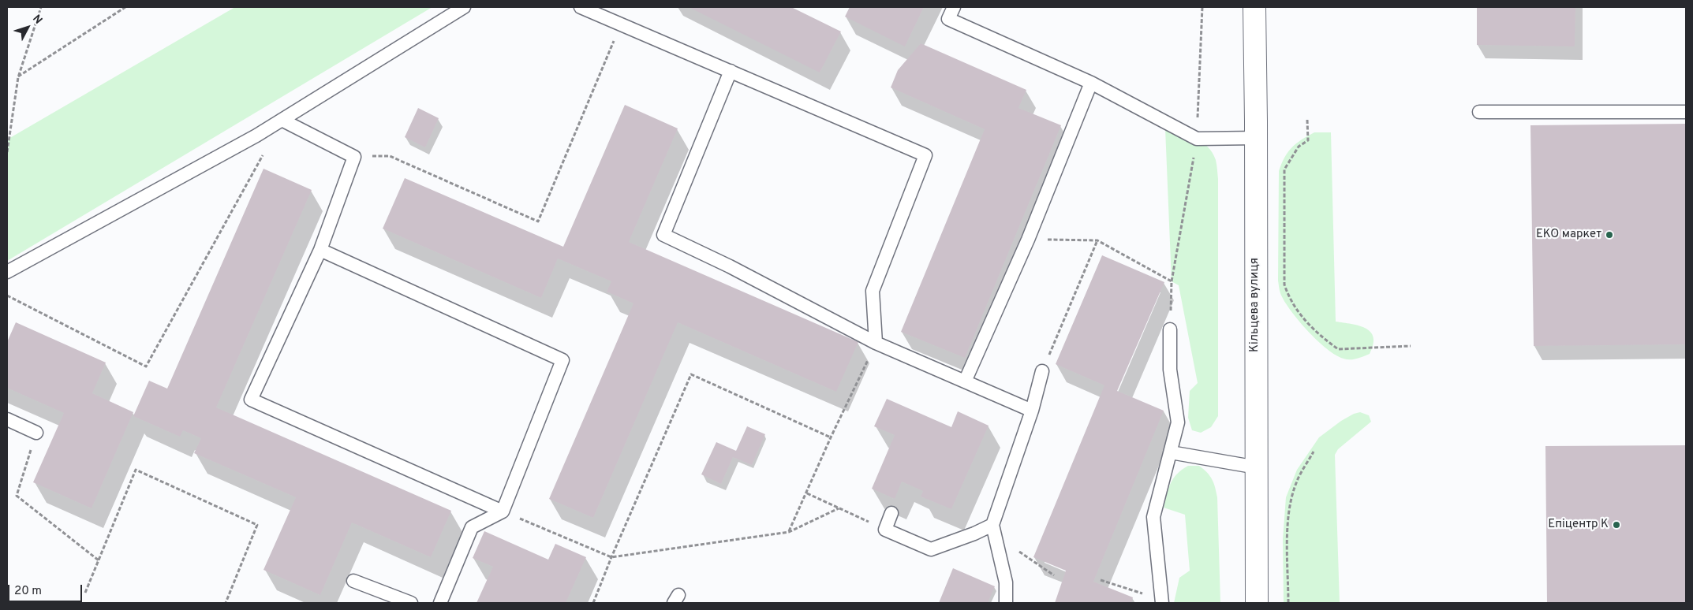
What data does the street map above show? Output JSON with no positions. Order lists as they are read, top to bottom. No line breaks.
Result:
{"streets":{"main road":["Кільцева вулиця"]},"places":["ЕКО маркет","Епіцентр К"],"scale_bar":"20 m","north":"top right"}
